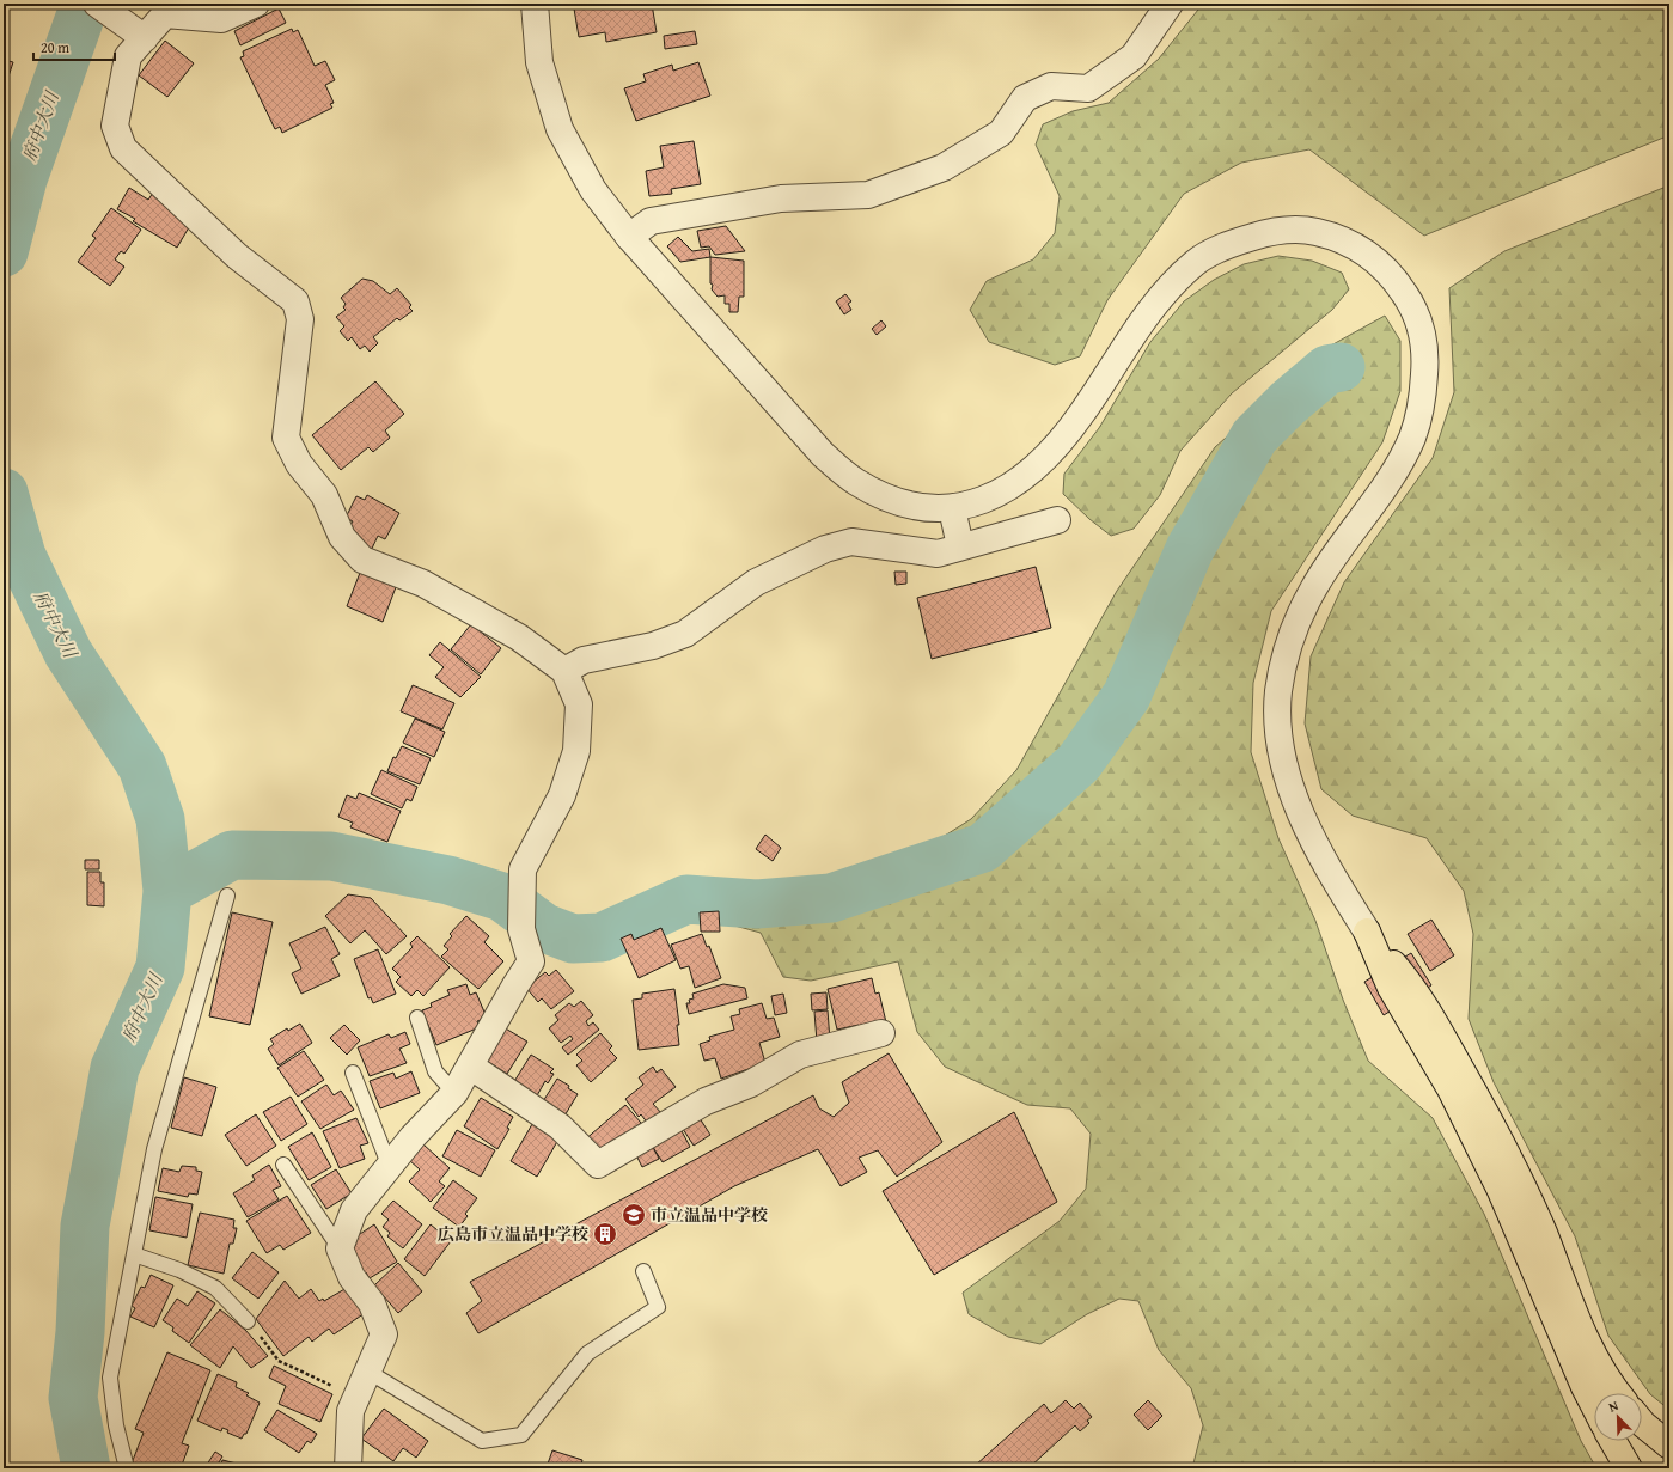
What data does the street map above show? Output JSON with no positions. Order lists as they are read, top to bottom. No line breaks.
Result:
{"water":["府中大川"],"places":{"school or university":["市立温品中学校"],"building":["広島市立温品中学校"]},"scale_bar":"20 m","north":"top left"}
